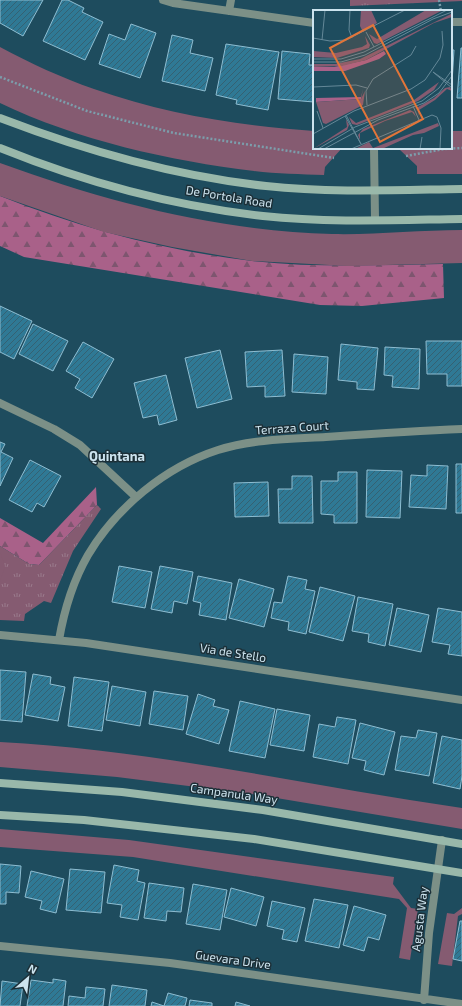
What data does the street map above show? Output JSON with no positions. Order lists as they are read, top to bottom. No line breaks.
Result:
{"streets":{"main road":["De Portola Road","Campanula Way"],"street":["Terraza Court","Via de Stello","Agusta Way","Guevara Drive"]},"crossings":[["Terraza Court","Via de Stello"],["Campanula Way","Agusta Way"],["Agusta Way","Guevara Drive"]],"districts":["Quintana"],"north":"top right"}
